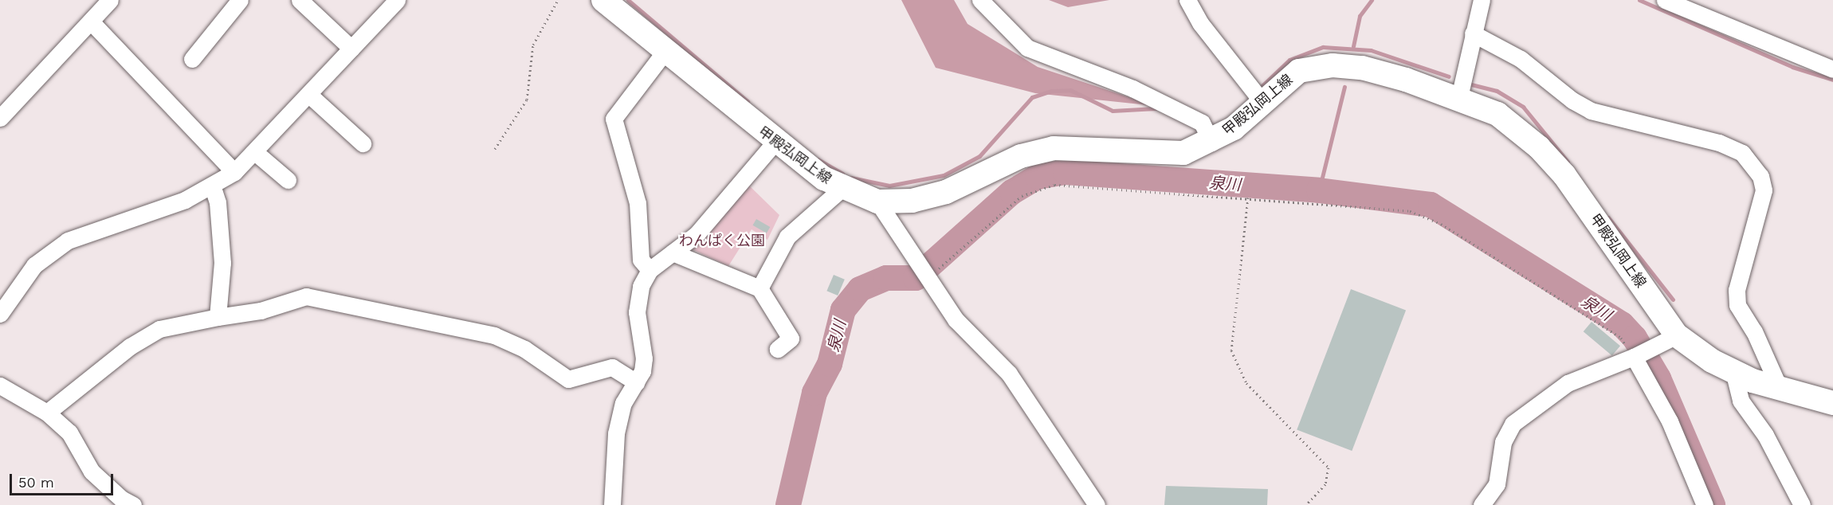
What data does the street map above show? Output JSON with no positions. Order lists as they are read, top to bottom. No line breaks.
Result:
{"streets":{"main road":["甲殿弘岡上線"]},"water":["泉川"],"parks":["わんぱく公園"],"scale_bar":"50 m"}
